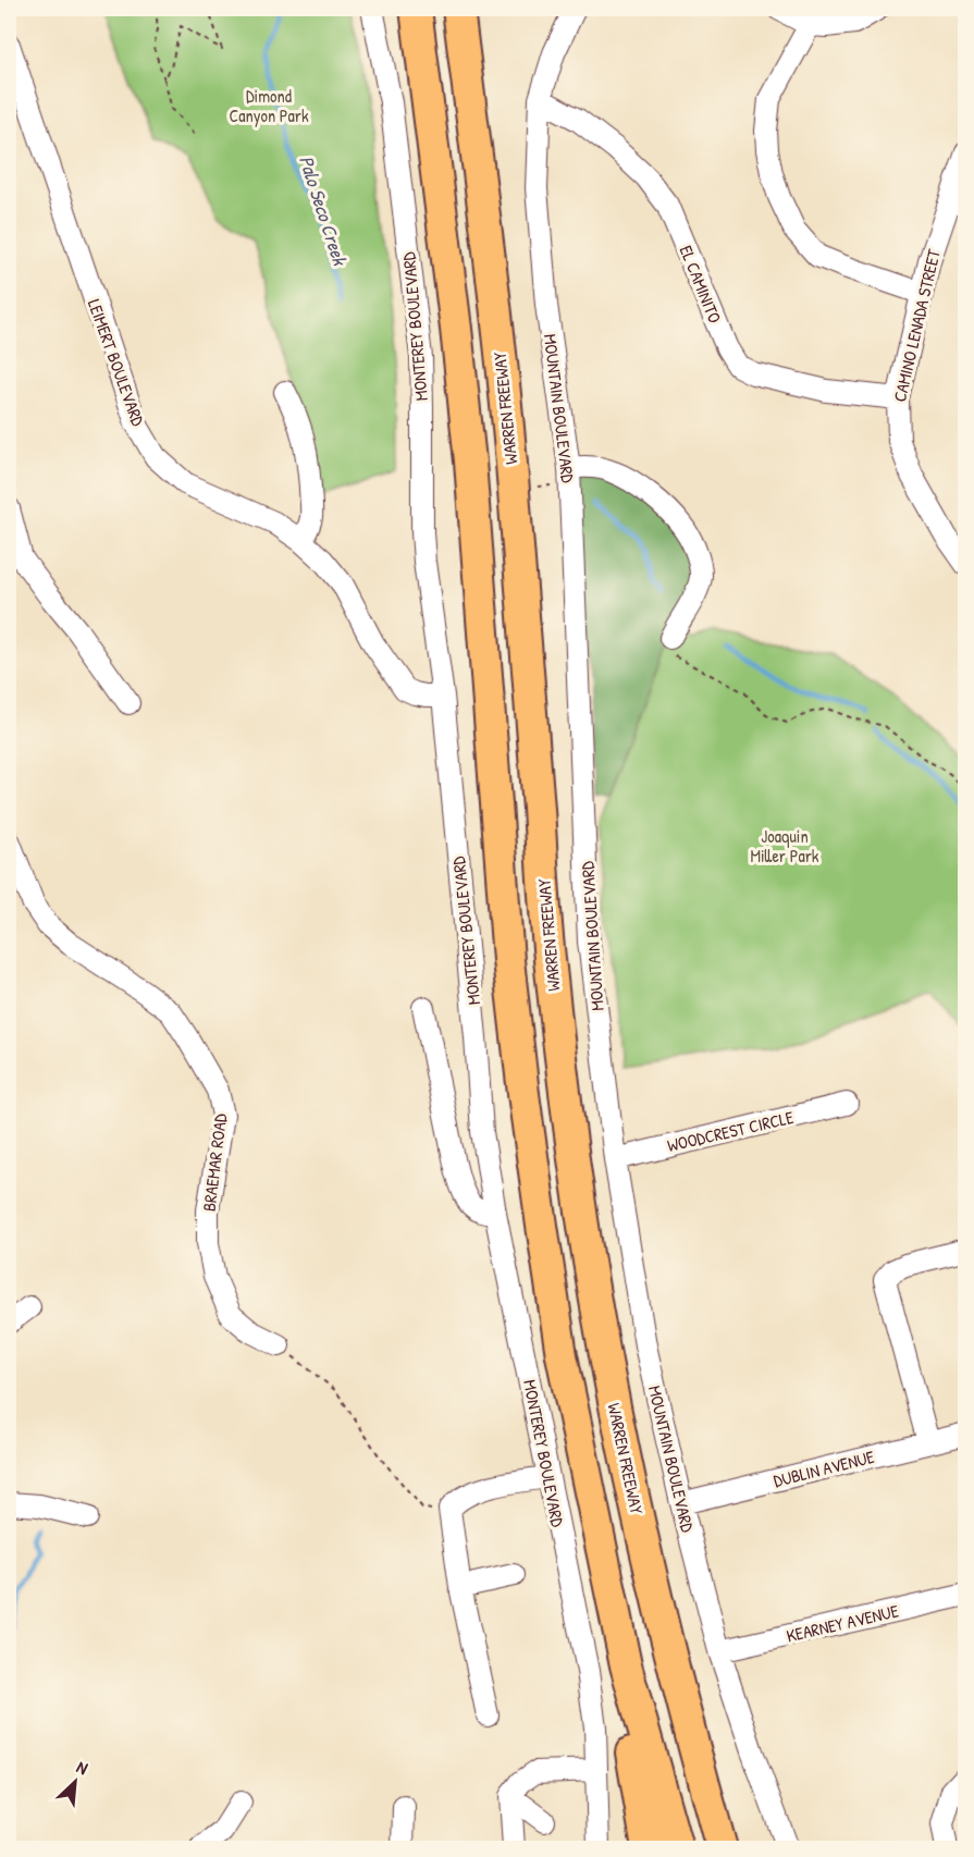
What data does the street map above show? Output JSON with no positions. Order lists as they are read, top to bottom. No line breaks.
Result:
{"streets":{"highway":["WARREN FREEWAY"],"street":["EL CAMINITO","CAMINO LENADA STREET","MONTEREY BOULEVARD","LEIMERT BOULEVARD","MOUNTAIN BOULEVARD","WOODCREST CIRCLE","BRAEMAR ROAD","DUBLIN AVENUE","KEARNEY AVENUE"]},"crossings":[["EL CAMINITO","CAMINO LENADA STREET"],["EL CAMINITO","MOUNTAIN BOULEVARD"],["MONTEREY BOULEVARD","LEIMERT BOULEVARD"],["MOUNTAIN BOULEVARD","WOODCREST CIRCLE"],["MOUNTAIN BOULEVARD","DUBLIN AVENUE"],["MOUNTAIN BOULEVARD","KEARNEY AVENUE"]],"water":["Palo Seco Creek"],"parks":["Dimond Canyon Park","Joaquin Miller Park"],"north":"top right"}
